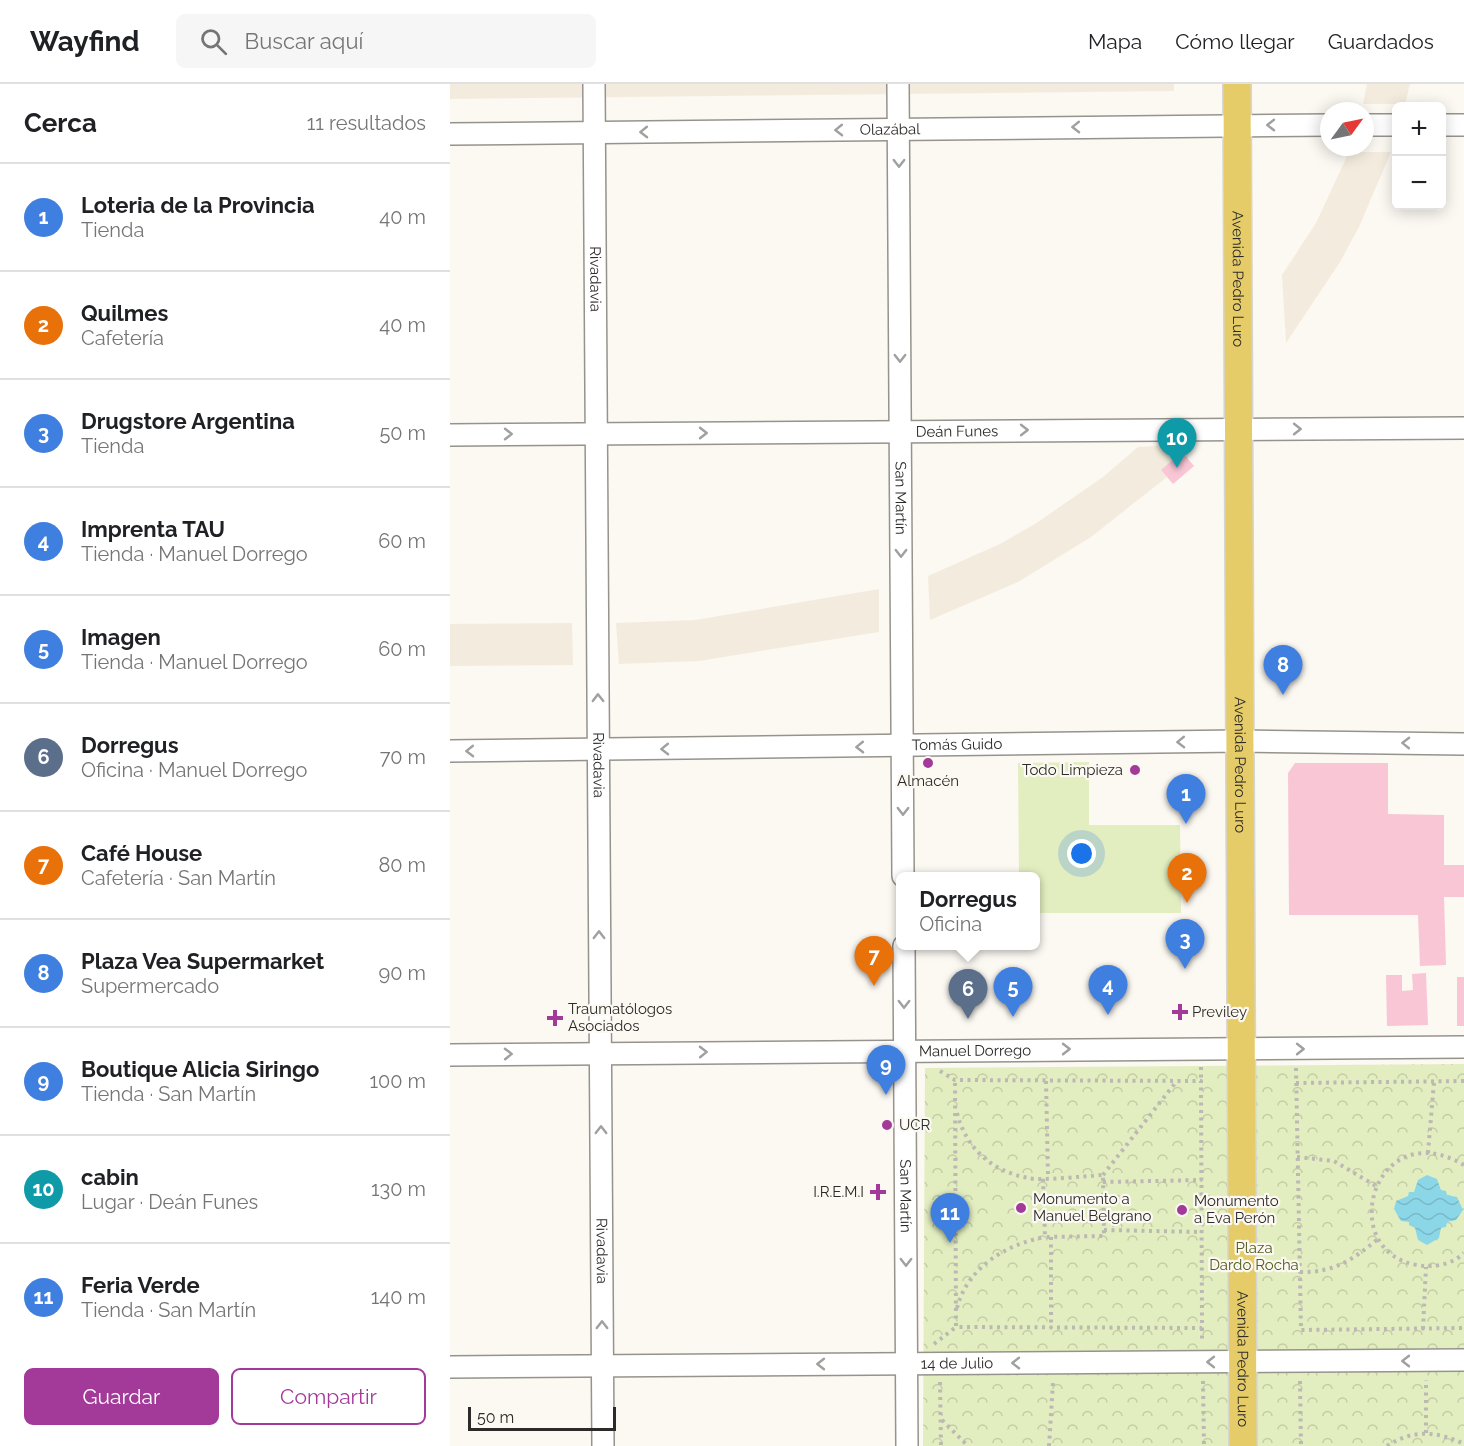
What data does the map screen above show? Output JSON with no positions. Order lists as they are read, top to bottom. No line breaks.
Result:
{"streets":{"main road":["Avenida Pedro Luro"],"street":["Olazábal","Rivadavia","Deán Funes","San Martín","Tomás Guido","Manuel Dorrego","14 de Julio"]},"crossings":[["Olazábal","Rivadavia"],["Olazábal","Avenida Pedro Luro"],["Olazábal","San Martín"],["Rivadavia","Deán Funes"],["Rivadavia","Tomás Guido"],["Rivadavia","Manuel Dorrego"],["Rivadavia","14 de Julio"],["Avenida Pedro Luro","Deán Funes"],["Avenida Pedro Luro","Tomás Guido"],["Avenida Pedro Luro","Manuel Dorrego"],["Avenida Pedro Luro","14 de Julio"],["Deán Funes","San Martín"],["San Martín","Tomás Guido"],["San Martín","Manuel Dorrego"],["San Martín","14 de Julio"]],"one_way":["Olazábal","Rivadavia","Deán Funes","San Martín","Tomás Guido","Manuel Dorrego","14 de Julio"],"parks":["Plaza Dardo Rocha"],"places":{"other":["Almacén","Todo Limpieza","UCR","Monumento a Manuel Belgrano","Monumento a Eva Perón"],"health":["Previley","Traumatólogos Asociados","I.R.E.M.I"]},"scale_bar":"50 m","north":"top right","page":{"header":"Wayfind","search":"Buscar aquí","nav":["Mapa","Cómo llegar","Guardados"],"heading":["Cerca","11 resultados"],"map_buttons":["+","−"],"list":[{"mark":"1","name":"Loteria de la Provincia","note":"Tienda","value":"40 m"},{"mark":"2","name":"Quilmes","note":"Cafetería","value":"40 m"},{"mark":"3","name":"Drugstore Argentina","note":"Tienda","value":"50 m"},{"mark":"4","name":"Imprenta TAU","note":"Tienda · Manuel Dorrego","value":"60 m"},{"mark":"5","name":"Imagen","note":"Tienda · Manuel Dorrego","value":"60 m"},{"mark":"6","name":"Dorregus","note":"Oficina · Manuel Dorrego","value":"70 m"},{"mark":"7","name":"Café House","note":"Cafetería · San Martín","value":"80 m"},{"mark":"8","name":"Plaza Vea Supermarket","note":"Supermercado","value":"90 m"},{"mark":"9","name":"Boutique Alicia Siringo","note":"Tienda · San Martín","value":"100 m"},{"mark":"10","name":"cabin","note":"Lugar · Deán Funes","value":"130 m"},{"mark":"11","name":"Feria Verde","note":"Tienda · San Martín","value":"140 m"}],"pins":["10","8","1","2","3","7","4","5","6","9","11"],"popup":["Dorregus","Oficina"],"buttons":["Guardar","Compartir"],"scale":"50 m"}}
